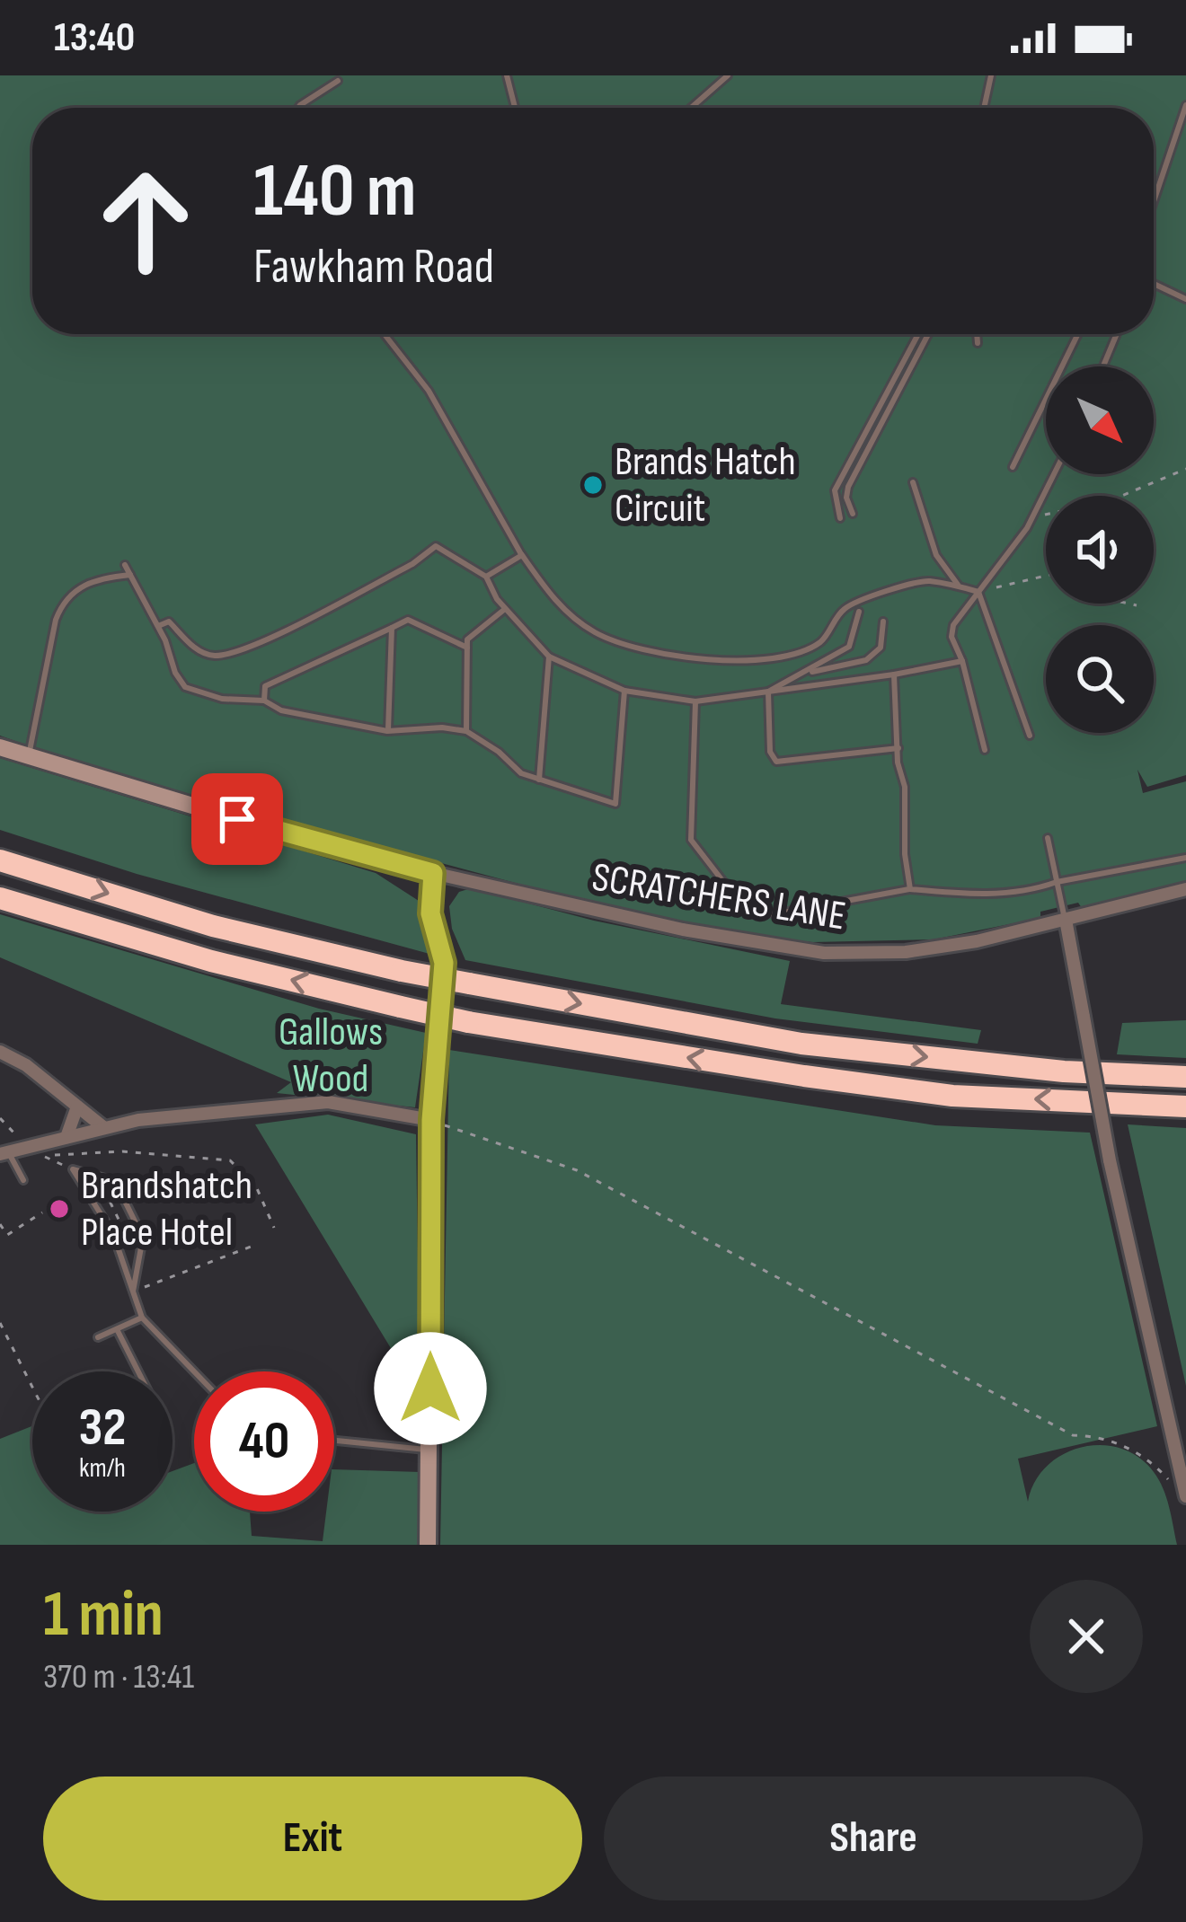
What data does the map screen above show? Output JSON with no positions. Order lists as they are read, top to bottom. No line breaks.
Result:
{"streets":{"street":["SCRATCHERS LANE"]},"parks":["Gallows Wood"],"places":["Brands Hatch Circuit","Brandshatch Place Hotel"],"north":"bottom right","page":{"status":"13:40","turn":["140 m","Fawkham Road"],"speed":"32 km/h","limit":"40","heading":["1 min","370 m · 13:41"],"buttons":["Exit","Share"]}}
